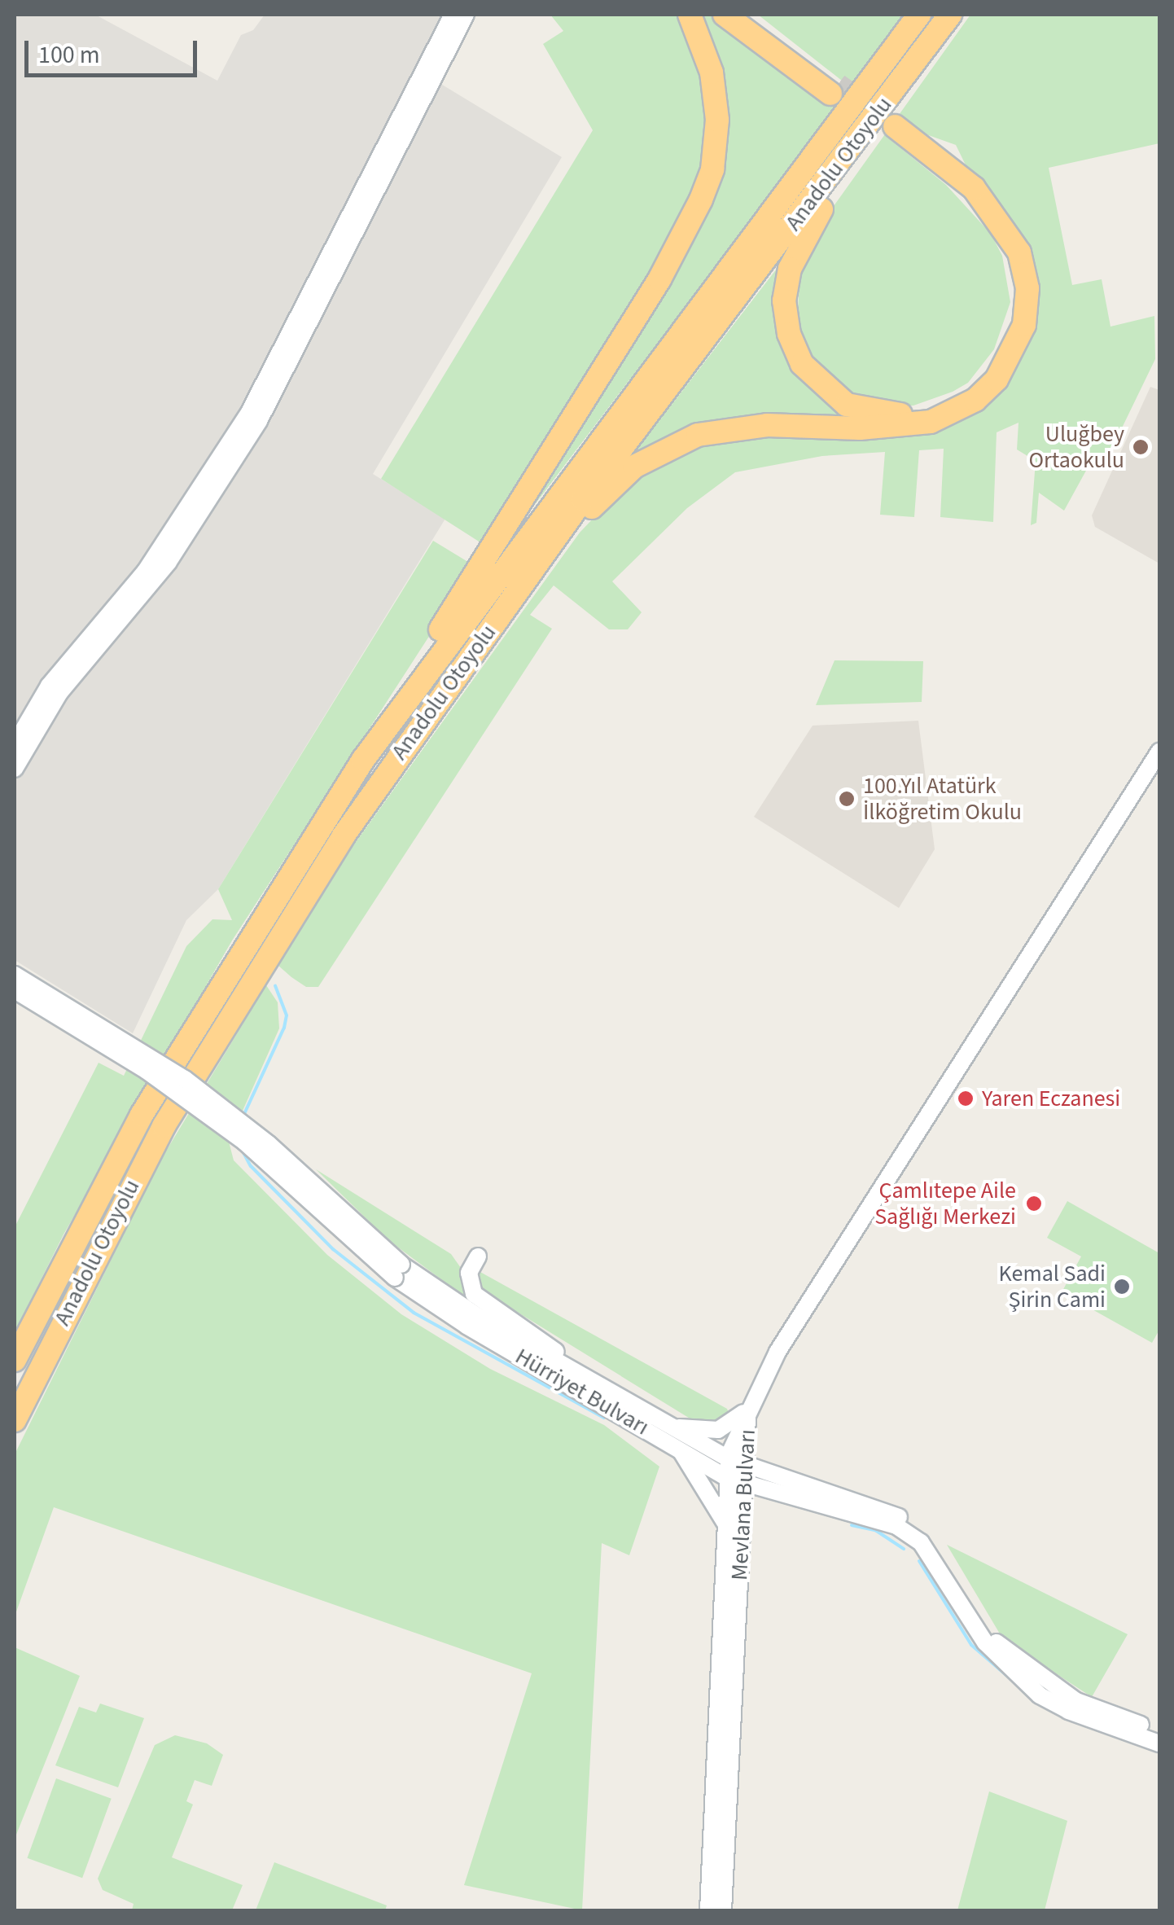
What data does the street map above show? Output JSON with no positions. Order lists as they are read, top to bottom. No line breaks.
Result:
{"streets":{"highway":["Anadolu Otoyolu"],"main road":["Hürriyet Bulvarı","Mevlana Bulvarı"]},"crossings":[["Hürriyet Bulvarı","Mevlana Bulvarı"]],"places":["Uluğbey Ortaokulu","100.Yıl Atatürk İlköğretim Okulu","Yaren Eczanesi","Çamlıtepe Aile Sağlığı Merkezi","Kemal Sadi Şirin Cami"],"scale_bar":"100 m"}
